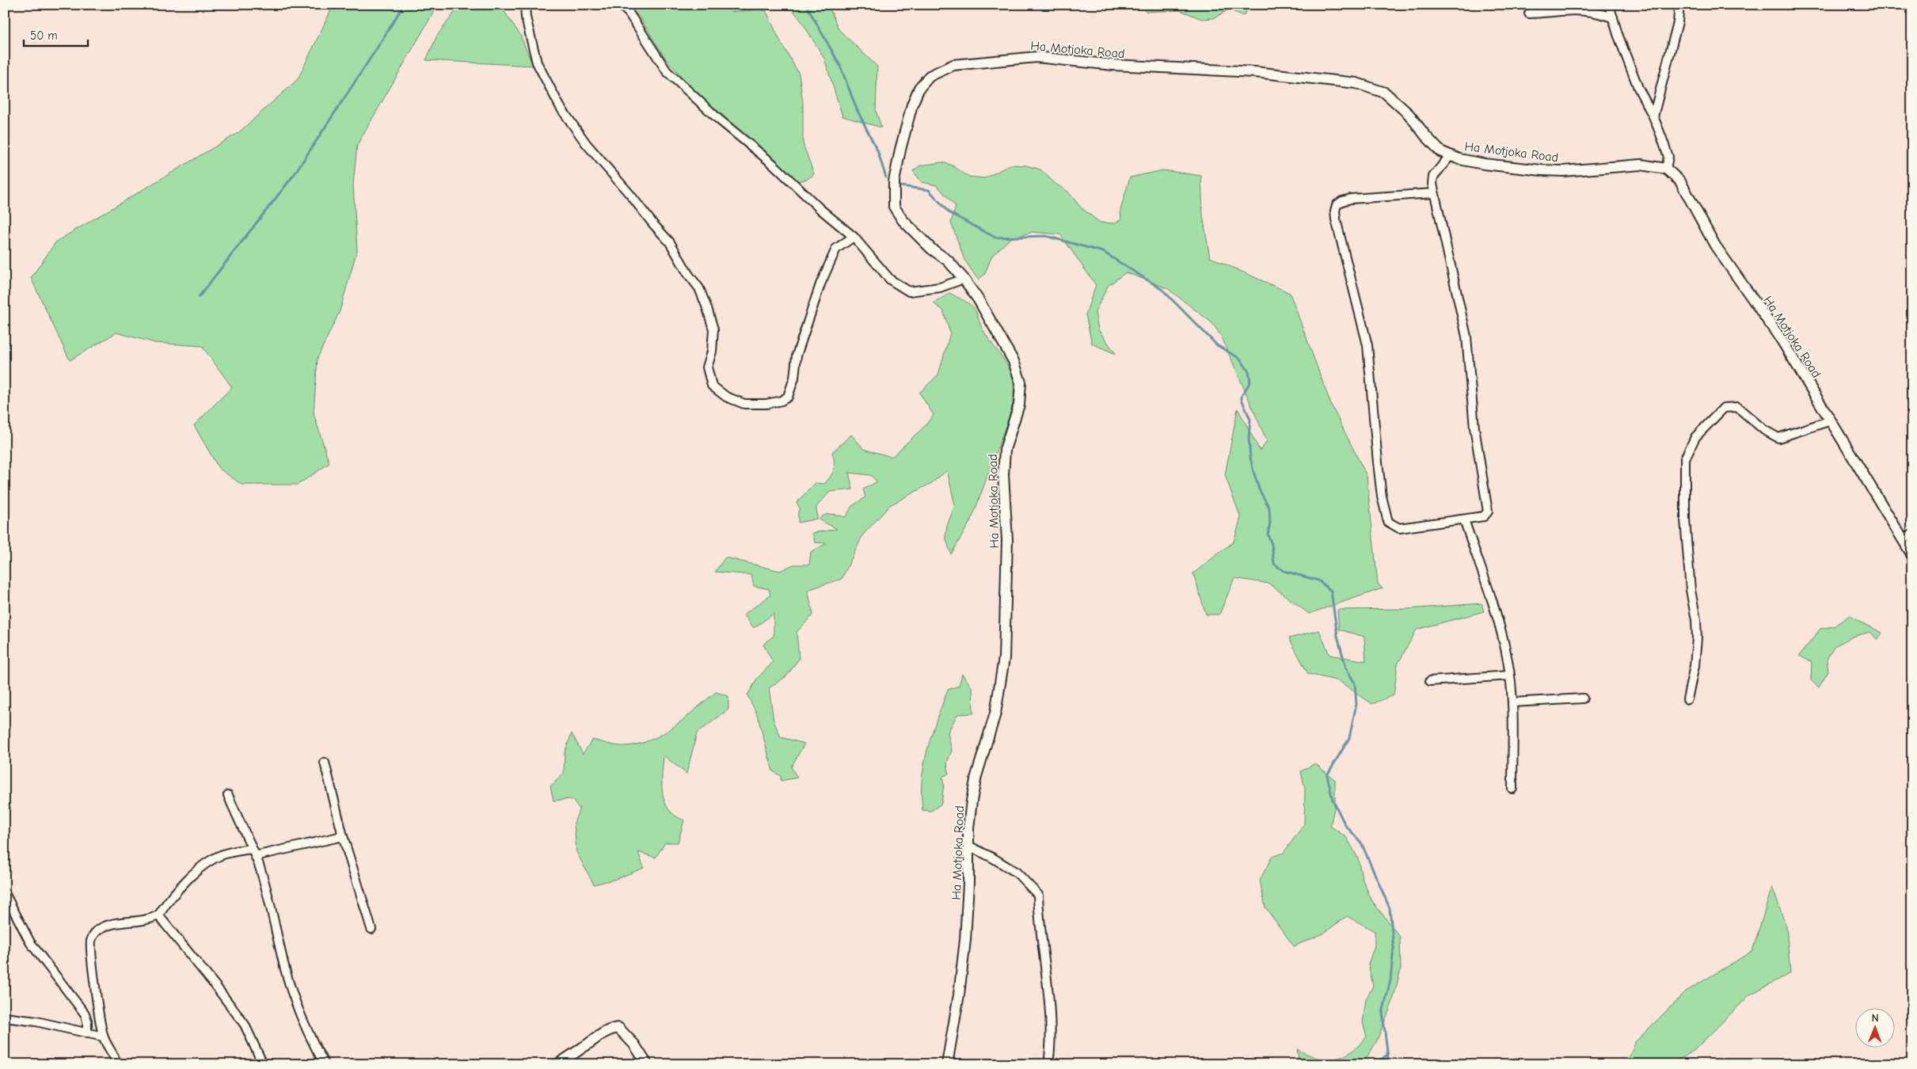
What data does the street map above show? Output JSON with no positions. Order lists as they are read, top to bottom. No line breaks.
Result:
{"streets":{"street":["Ha Motjoka Road"]},"scale_bar":"50 m","north":"top"}
